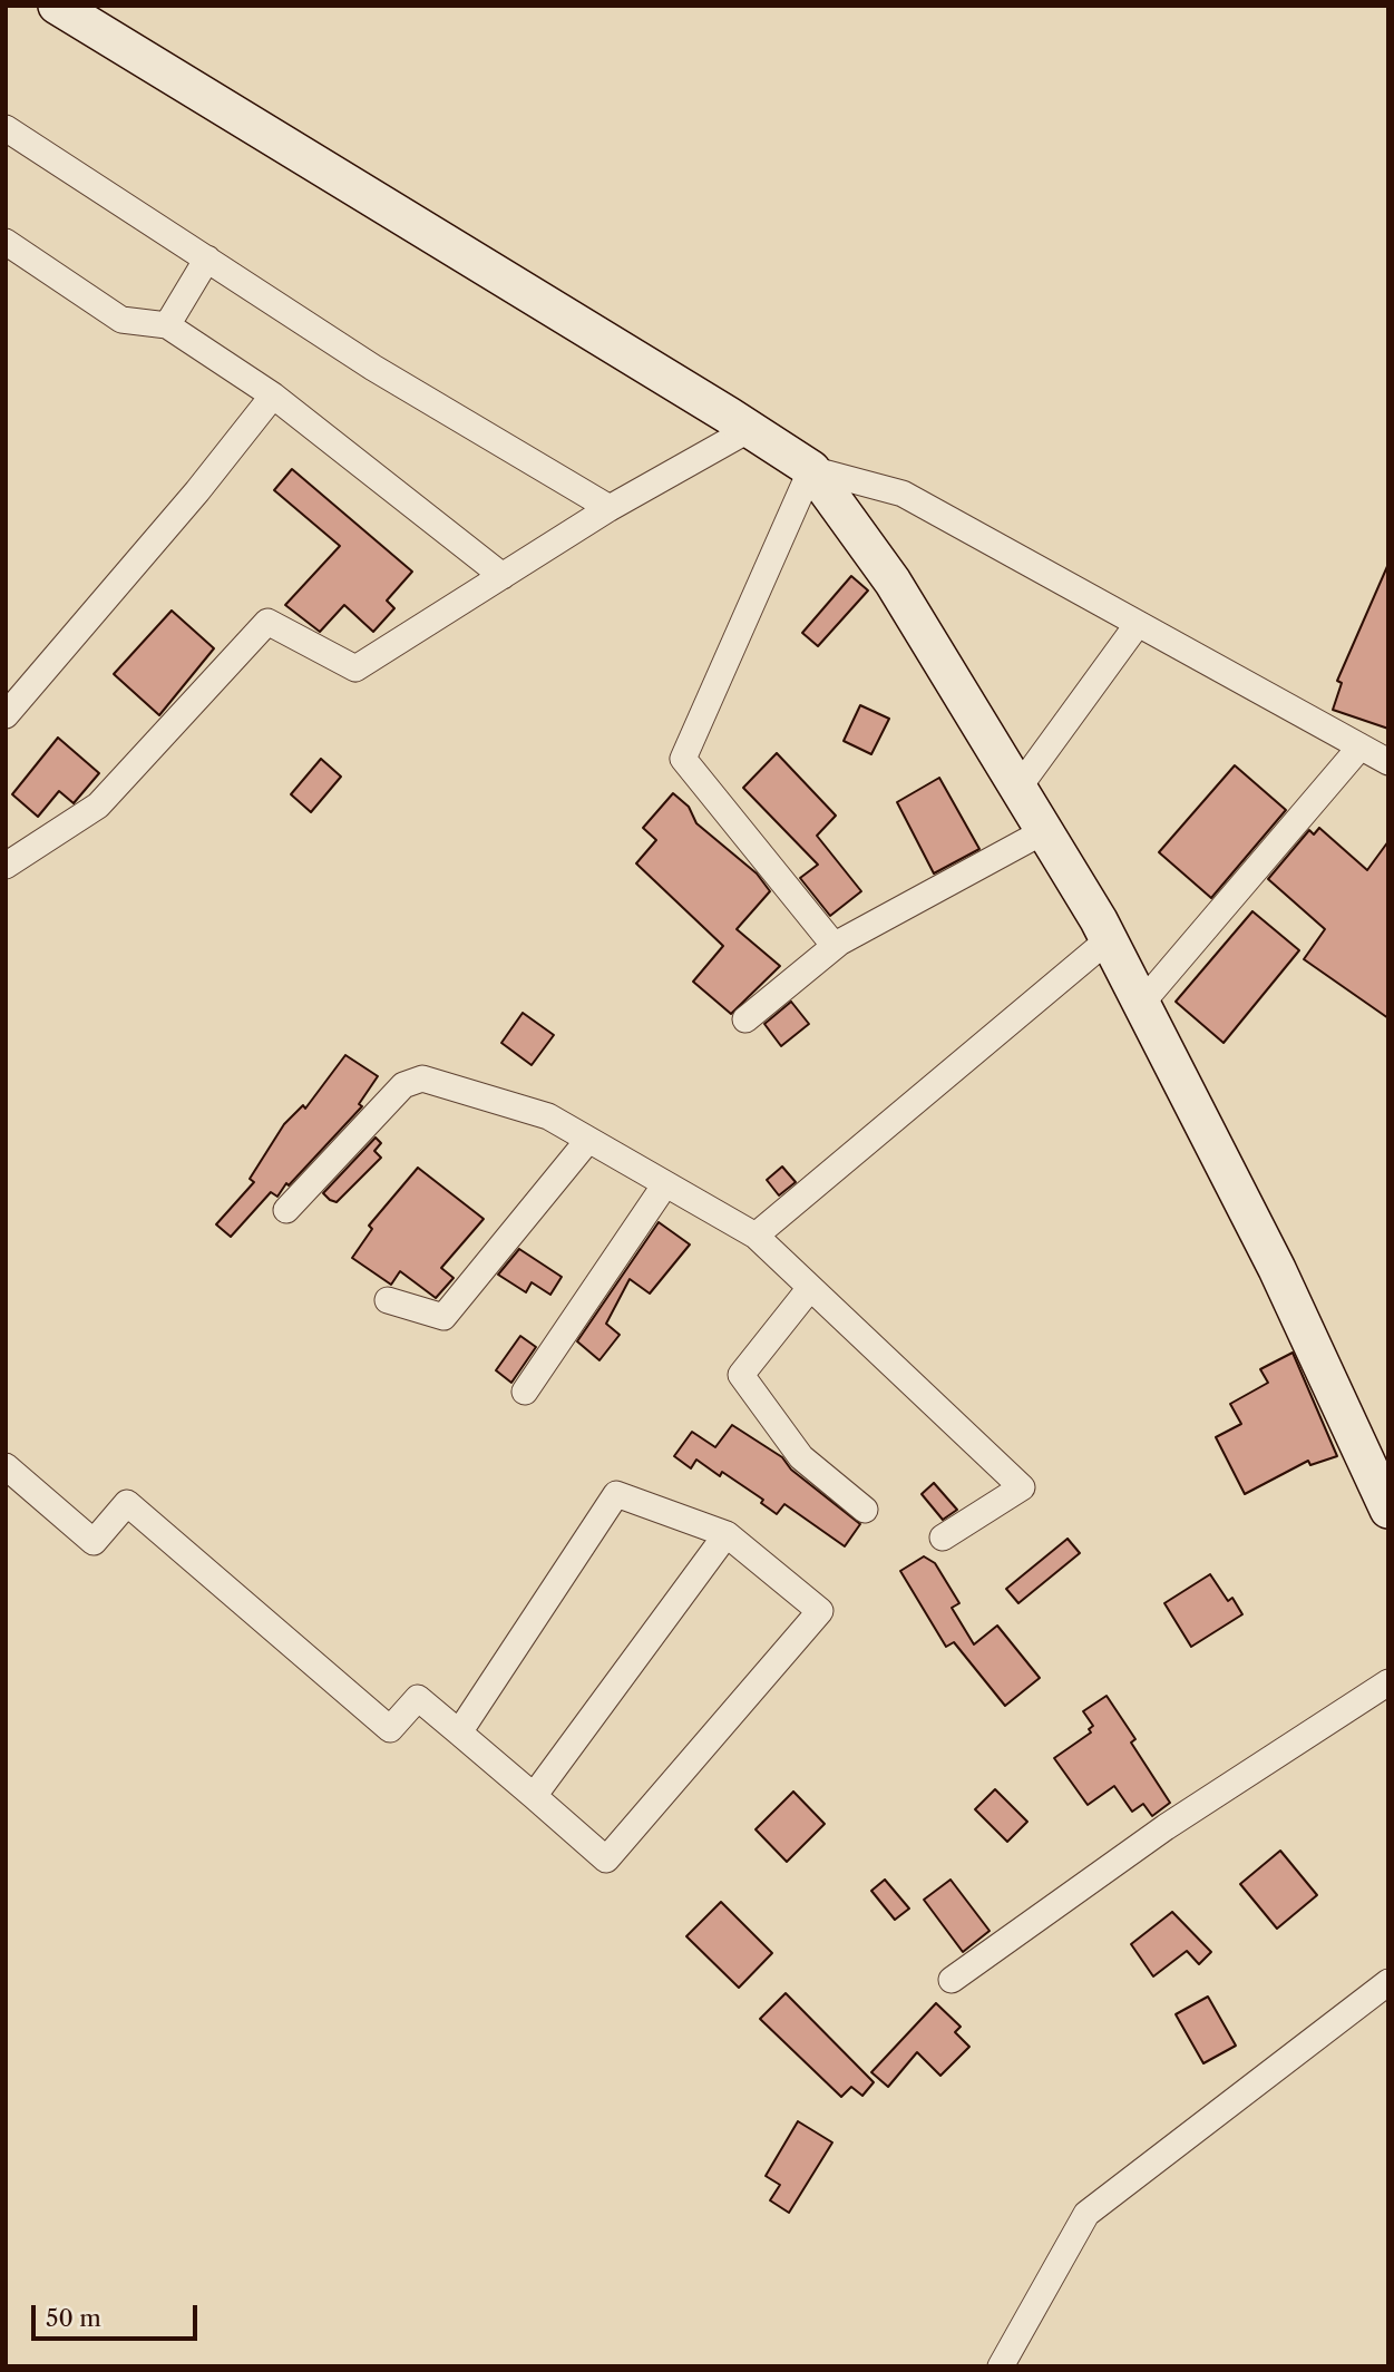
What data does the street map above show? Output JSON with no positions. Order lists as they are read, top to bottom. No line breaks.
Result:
{"scale_bar":"50 m"}
